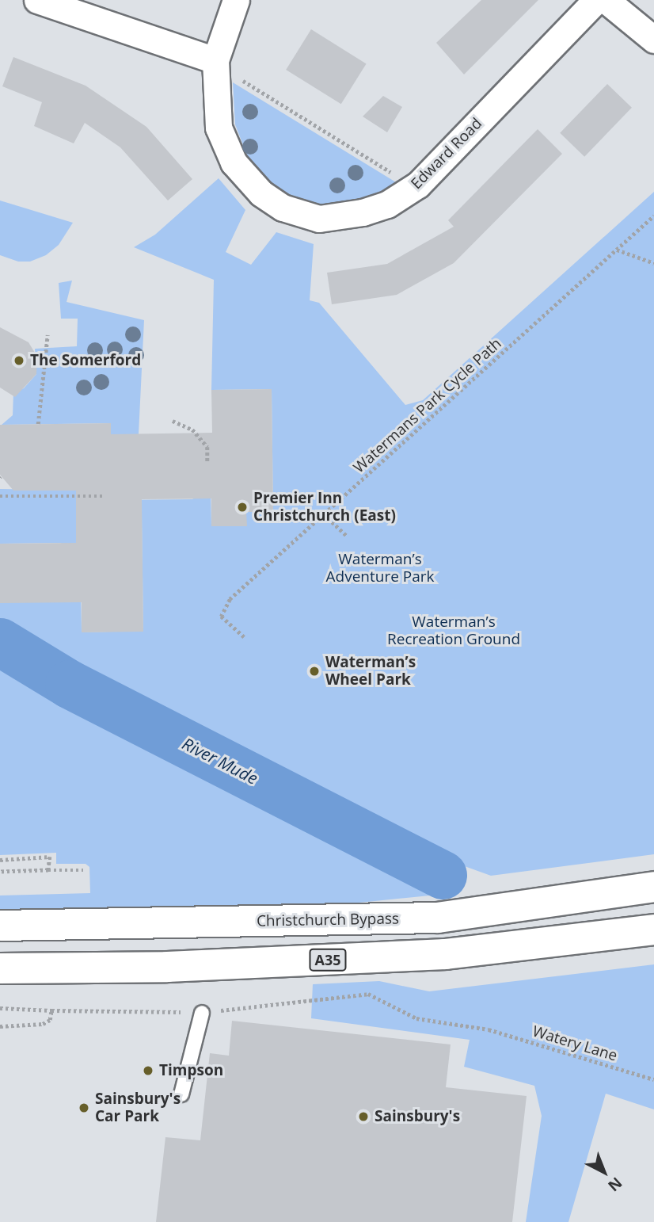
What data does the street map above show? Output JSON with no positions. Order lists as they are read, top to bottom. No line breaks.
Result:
{"streets":{"main road":["Christchurch Bypass","A35"],"street":["Edward Road"],"path":["Watermans Park Cycle Path","Watery Lane"]},"water":["River Mude"],"parks":["Waterman’s Adventure Park","Waterman’s Recreation Ground"],"places":["The Somerford","Premier Inn Christchurch (East)","Waterman’s Wheel Park","Timpson","Sainsbury's Car Park","Sainsbury's"],"north":"bottom right"}
